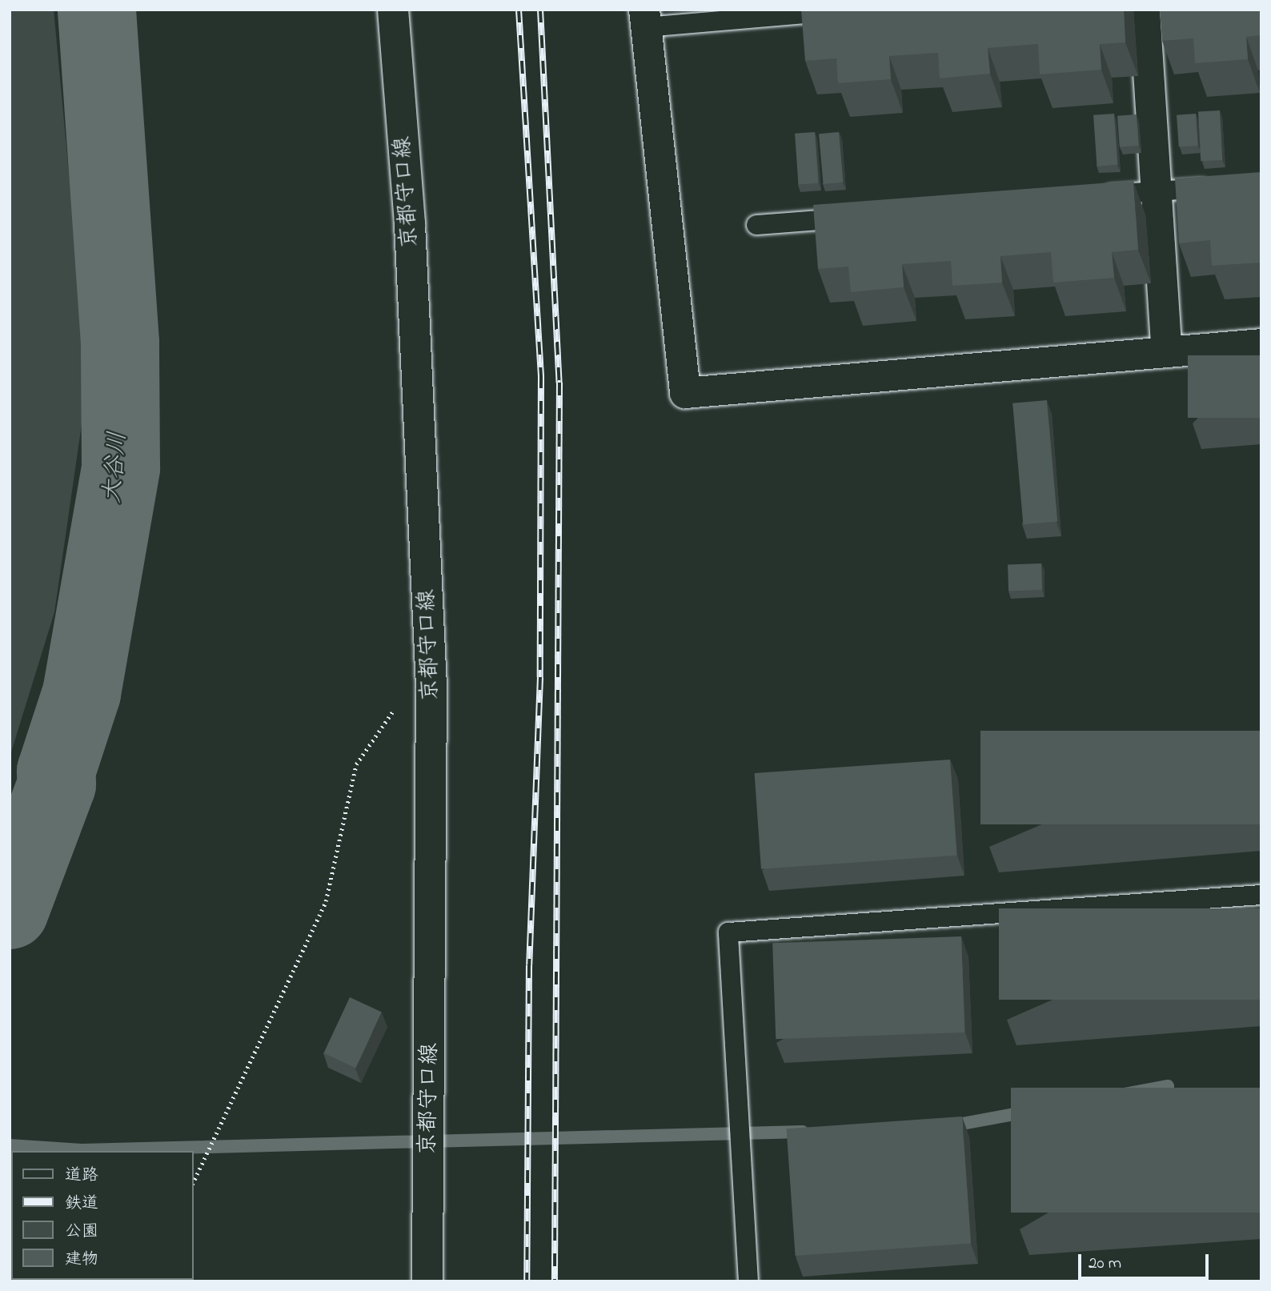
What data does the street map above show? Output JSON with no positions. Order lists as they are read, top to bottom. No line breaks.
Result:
{"streets":{"street":["京都守口線"]},"water":["大谷川"],"legend":["道路","鉄道","公園","建物"],"scale_bar":"20 m"}
